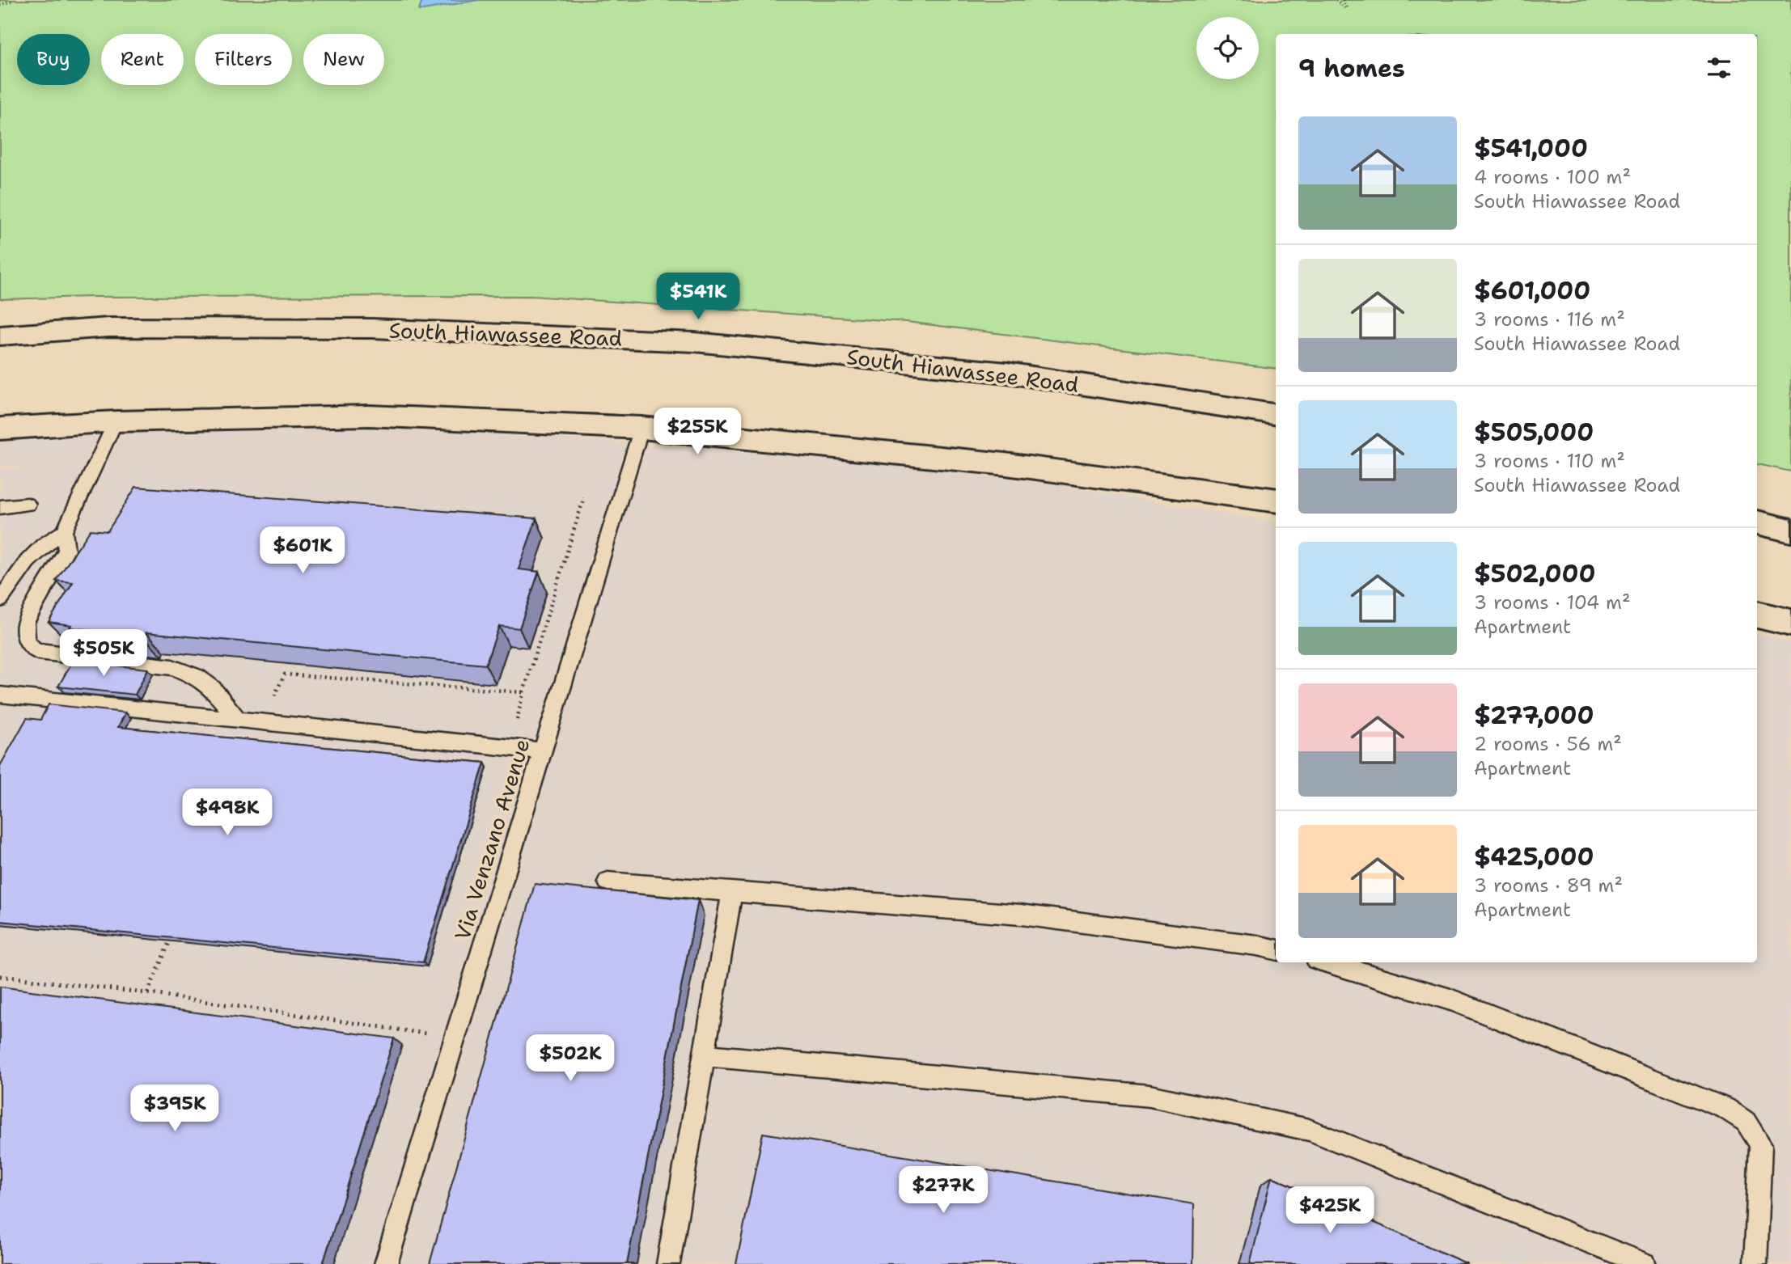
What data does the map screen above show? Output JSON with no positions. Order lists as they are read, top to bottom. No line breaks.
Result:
{"streets":{"street":["South Hiawassee Road"],"lane":["Via Venzano Avenue"]},"page":{"chip":["Buy","Rent","Filters","New"],"heading":"9 homes","list":[{"name":"$541,000","note":"4 rooms · 100 m² · South Hiawassee Road"},{"name":"$601,000","note":"3 rooms · 116 m² · South Hiawassee Road"},{"name":"$505,000","note":"3 rooms · 110 m² · South Hiawassee Road"},{"name":"$502,000","note":"3 rooms · 104 m² · Apartment"},{"name":"$277,000","note":"2 rooms · 56 m² · Apartment"},{"name":"$425,000","note":"3 rooms · 89 m² · Apartment"}],"price":["$541K","$255K","$601K","$505K","$498K","$502K","$395K","$277K","$425K"]}}
